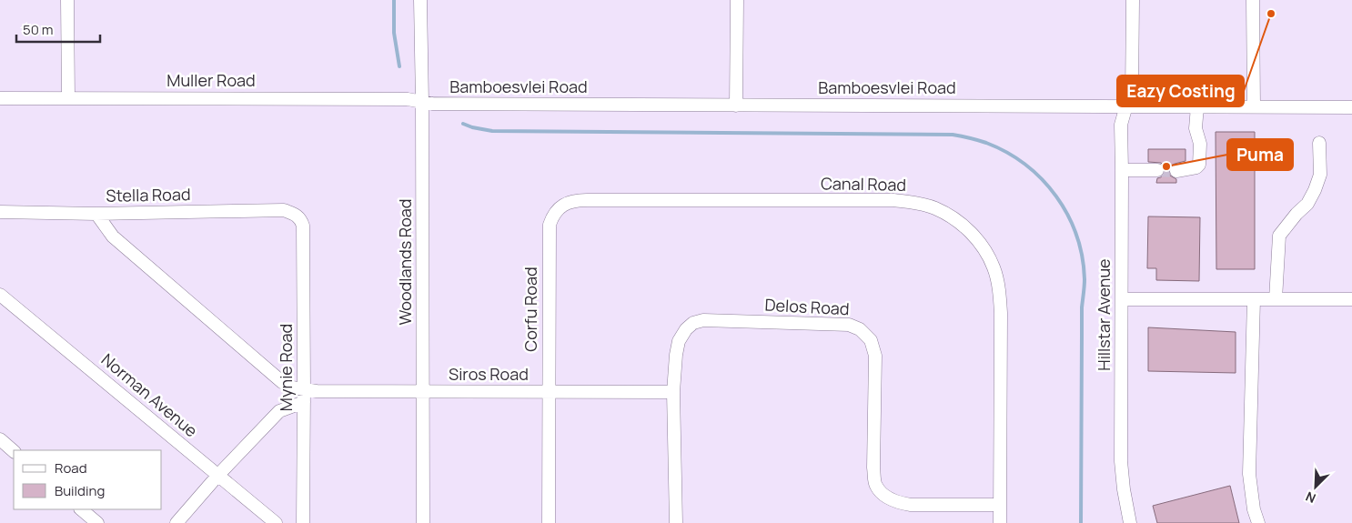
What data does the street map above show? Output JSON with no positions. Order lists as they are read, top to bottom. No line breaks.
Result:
{"streets":{"street":["Muller Road","Bamboesvlei Road","Canal Road","Stella Road","Woodlands Road","Delos Road","Corfu Road","Hillstar Avenue","Mynie Road","Siros Road","Norman Avenue"]},"crossings":[["Muller Road","Bamboesvlei Road"],["Muller Road","Woodlands Road"],["Bamboesvlei Road","Woodlands Road"],["Bamboesvlei Road","Hillstar Avenue"],["Canal Road","Delos Road"],["Canal Road","Corfu Road"],["Stella Road","Mynie Road"],["Woodlands Road","Siros Road"],["Delos Road","Siros Road"],["Corfu Road","Siros Road"],["Mynie Road","Siros Road"]],"places":["Eazy Costing","Puma"],"legend":["Road","Building"],"scale_bar":"50 m","north":"bottom left"}
